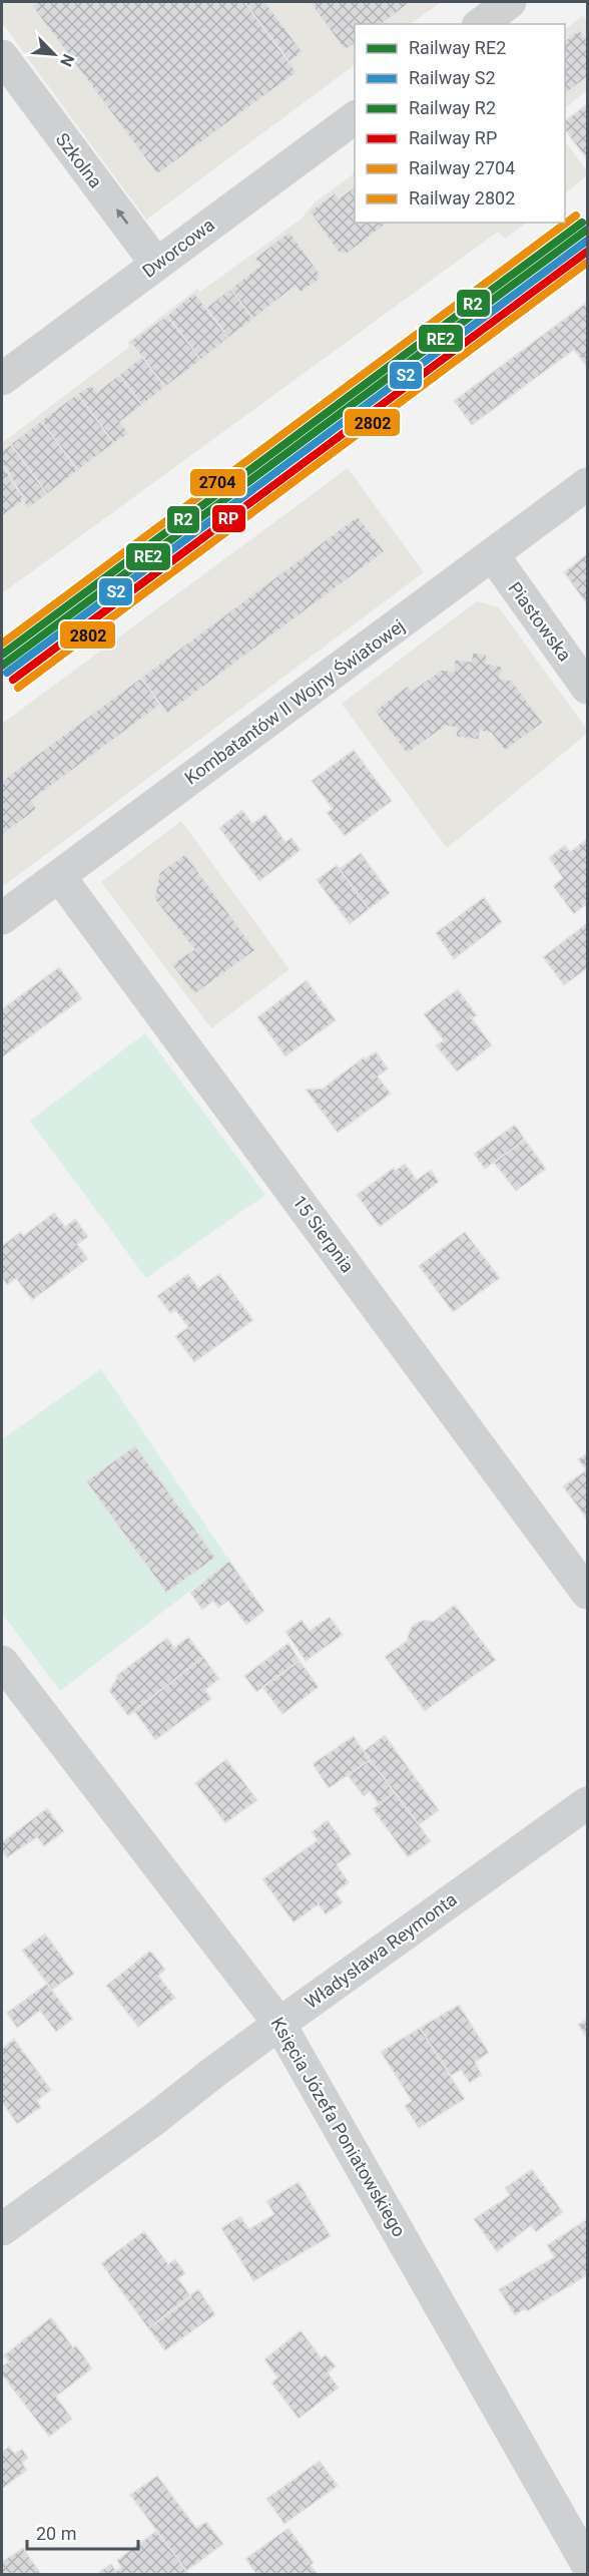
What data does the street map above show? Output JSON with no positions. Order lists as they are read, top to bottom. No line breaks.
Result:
{"streets":{"street":["Szkolna","Dworcowa","Piastowska","Kombatantów II Wojny Światowej","15 Sierpnia","Władysława Reymonta","Księcia Józefa Poniatowskiego"]},"crossings":[["Szkolna","Dworcowa"],["Piastowska","Kombatantów II Wojny Światowej"],["Kombatantów II Wojny Światowej","15 Sierpnia"],["Władysława Reymonta","Księcia Józefa Poniatowskiego"]],"one_way":["Szkolna"],"lines":["rail line 2704","rail line R2","rail line RE2","rail line S2","rail line RP","rail line 2802"],"legend":["Railway RE2","Railway S2","Railway R2","Railway RP","Railway 2704","Railway 2802"],"scale_bar":"20 m","north":"bottom right"}
